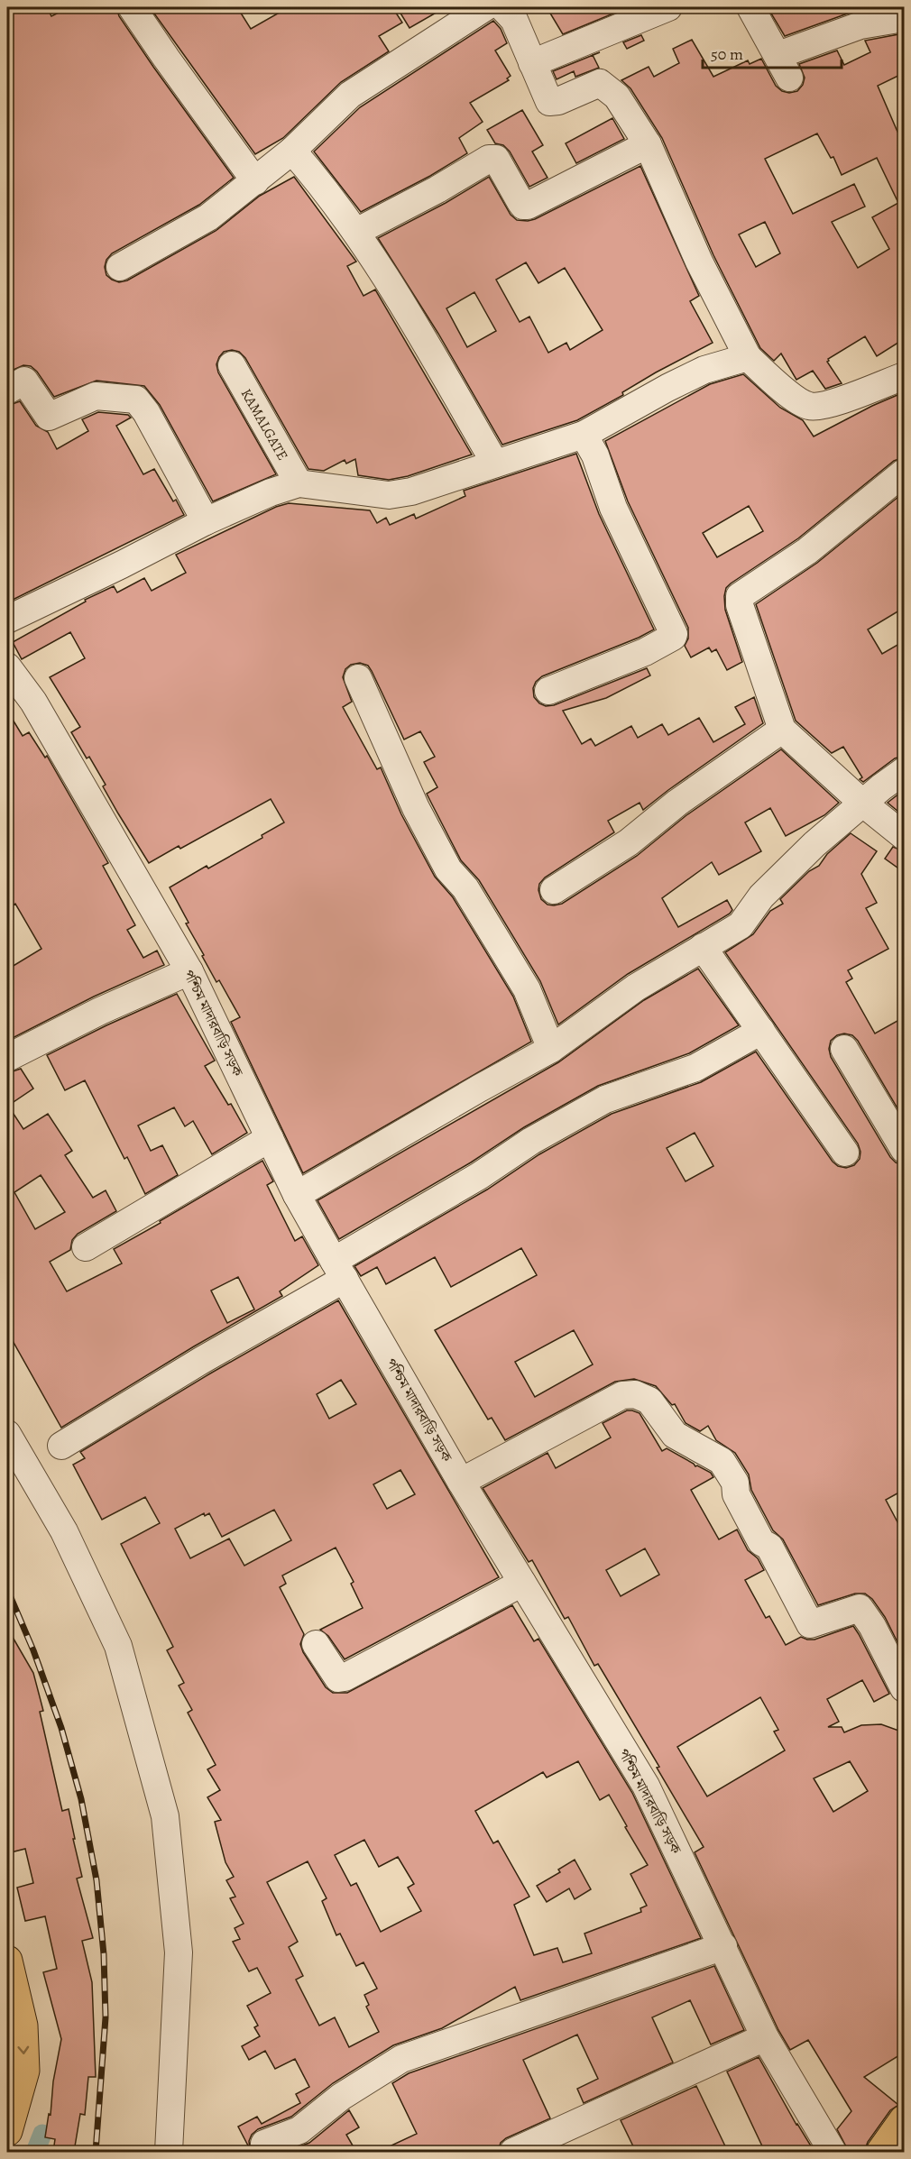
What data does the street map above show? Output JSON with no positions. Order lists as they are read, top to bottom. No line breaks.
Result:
{"streets":{"street":["KAMALGATE","পশ্চিম মাদারবাড়ি সড়ক"]},"scale_bar":"50 m"}
